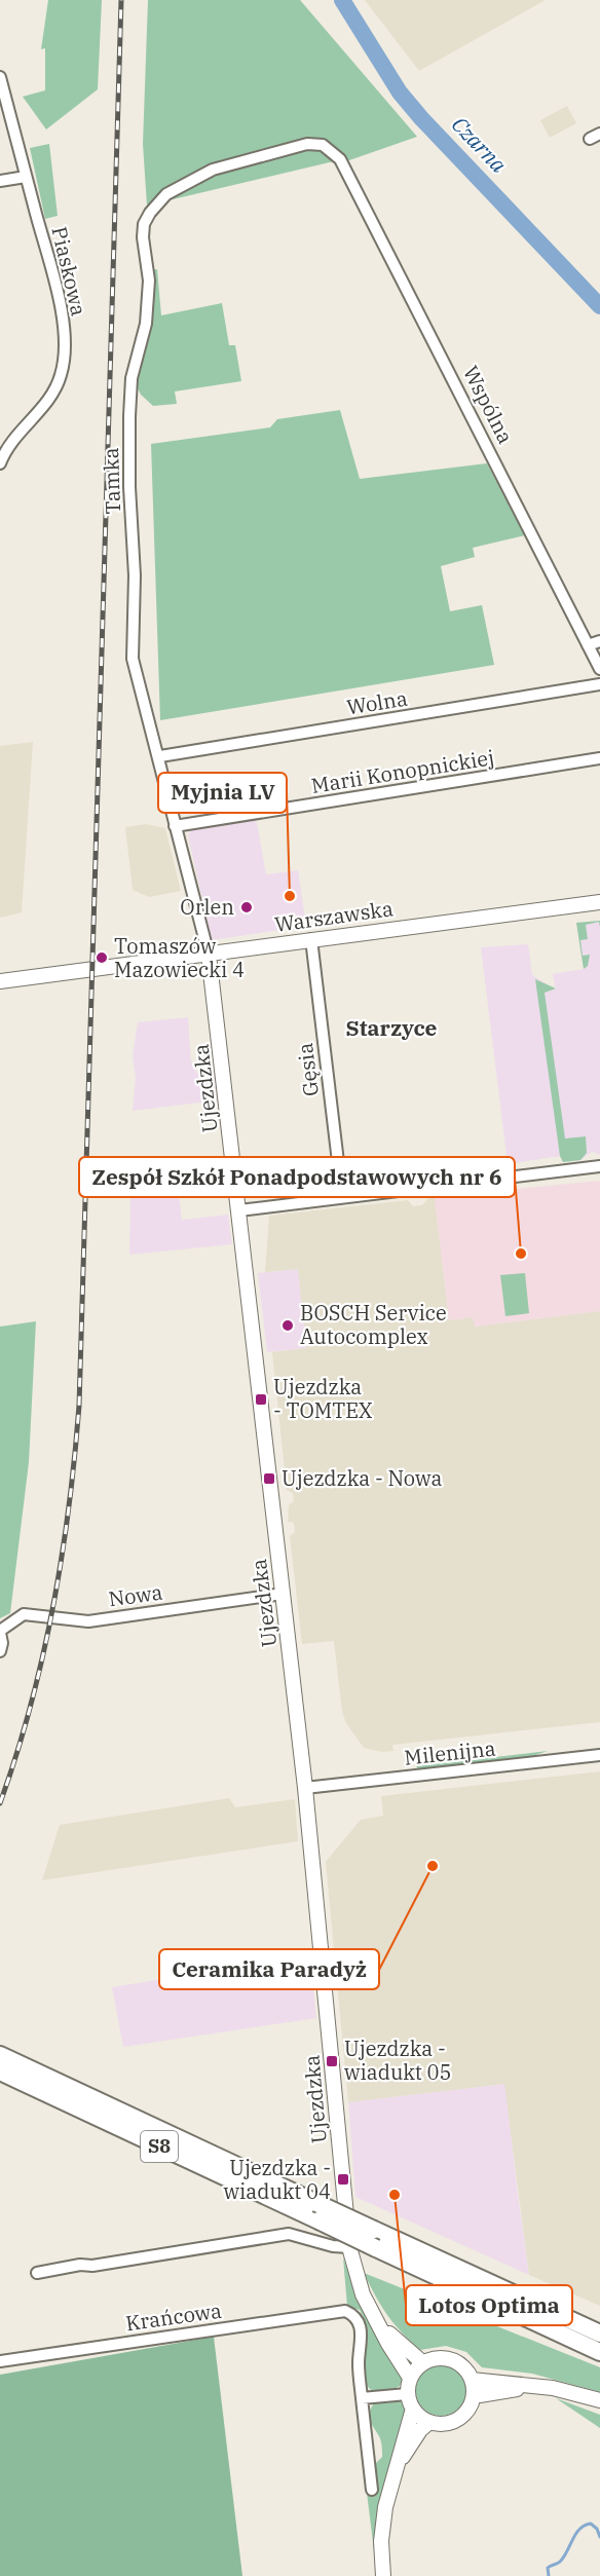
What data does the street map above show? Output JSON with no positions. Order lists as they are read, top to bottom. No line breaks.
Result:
{"streets":{"highway":["S8"],"main road":["Warszawska","Ujezdzka"],"street":["Piaskowa","Wspólna","Tamka","Wolna","Marii Konopnickiej","Gęsia","Nowa","Milenijna","Krańcowa"]},"crossings":[["Wspólna","Tamka"],["Tamka","Wolna"],["Tamka","Marii Konopnickiej"],["Tamka","Warszawska"],["Tamka","Ujezdzka"],["Warszawska","Gęsia"],["Warszawska","Ujezdzka"],["Ujezdzka","Nowa"],["Ujezdzka","Milenijna"]],"districts":["Starzyce"],"water":["Czarna"],"places":{"other":["Myjnia LV","Orlen","Tomaszów Mazowiecki 4","Zespół Szkół Ponadpodstawowych nr 6","BOSCH Service Autocomplex","Ceramika Paradyż","Lotos Optima"],"transit":["Ujezdzka - TOMTEX","Ujezdzka - Nowa","Ujezdzka - wiadukt 05","Ujezdzka - wiadukt 04"]}}
